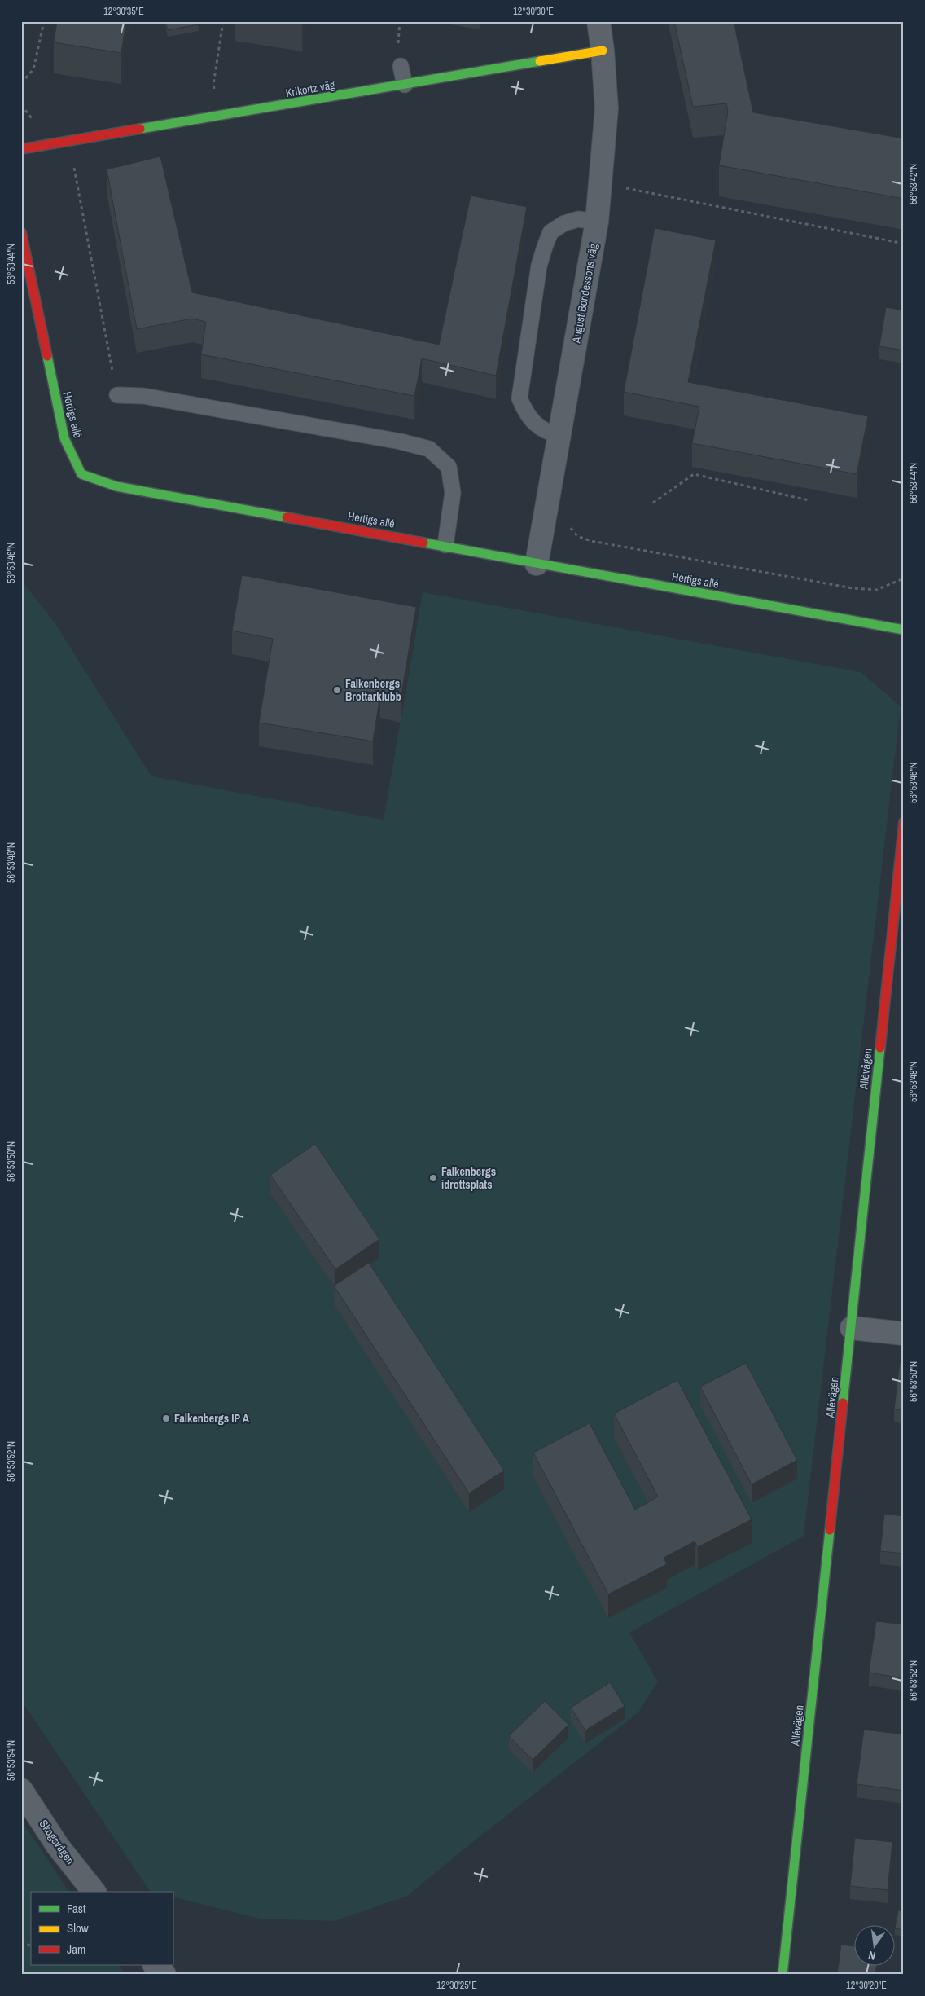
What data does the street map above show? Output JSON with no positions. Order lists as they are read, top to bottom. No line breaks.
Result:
{"streets":{"street":["Krikortz väg","August Bondessons väg","Hertigs allé","Allévägen","Skogsvägen"]},"crossings":[["Krikortz väg","August Bondessons väg"],["August Bondessons väg","Hertigs allé"]],"places":["Falkenbergs Brottarklubb","Falkenbergs idrottsplats","Falkenbergs IP A"],"legend":["Fast","Slow","Jam"],"north":"bottom","coordinates":["12°30'35\"E","12°30'30\"E","56°53'42\"N","56°53'44\"N","56°53'46\"N","56°53'48\"N","56°53'50\"N","56°53'52\"N","56°53'54\"N","12°30'25\"E","12°30'20\"E"]}
